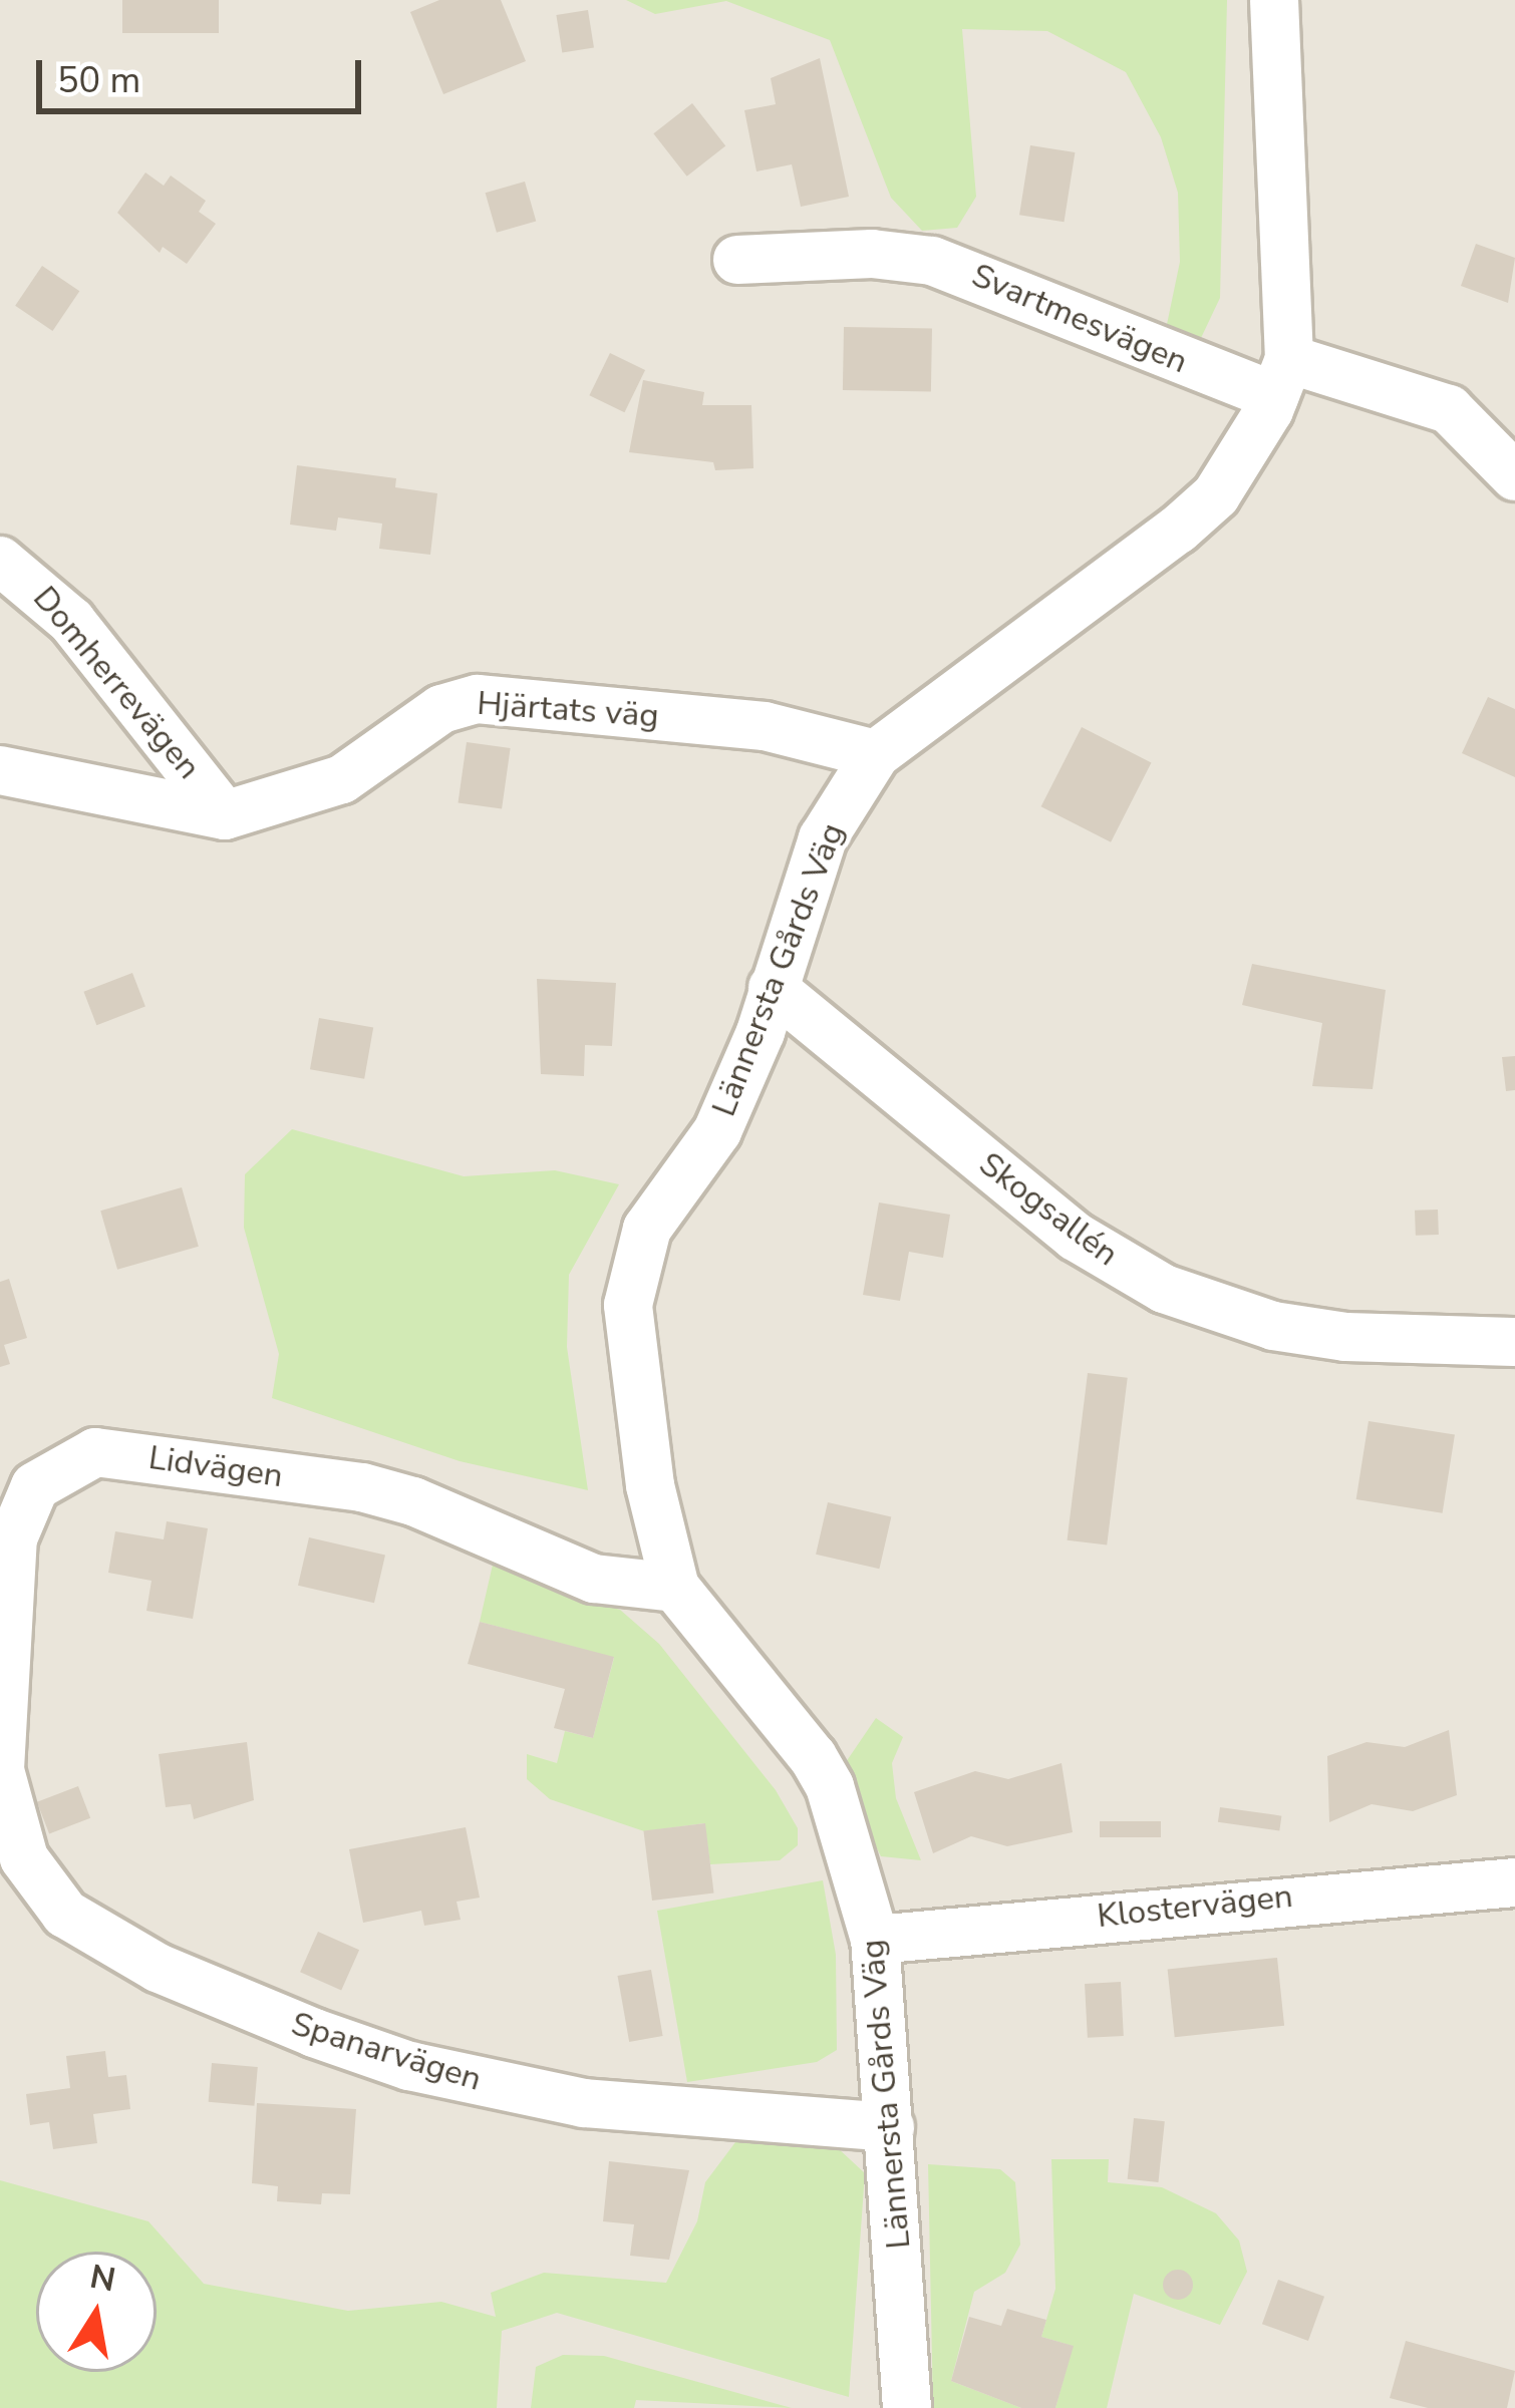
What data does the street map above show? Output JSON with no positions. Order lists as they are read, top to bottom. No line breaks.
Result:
{"streets":{"street":["Svartmesvägen","Domherrevägen","Hjärtats väg","Lännersta Gårds Väg","Skogsallén","Lidvägen","Klostervägen","Spanarvägen"]},"crossings":[["Svartmesvägen","Lännersta Gårds Väg"],["Domherrevägen","Hjärtats väg"],["Hjärtats väg","Lännersta Gårds Väg"],["Lännersta Gårds Väg","Skogsallén"],["Lännersta Gårds Väg","Lidvägen"],["Lännersta Gårds Väg","Klostervägen"],["Lännersta Gårds Väg","Spanarvägen"],["Lidvägen","Spanarvägen"]],"scale_bar":"50 m","north":"top"}
